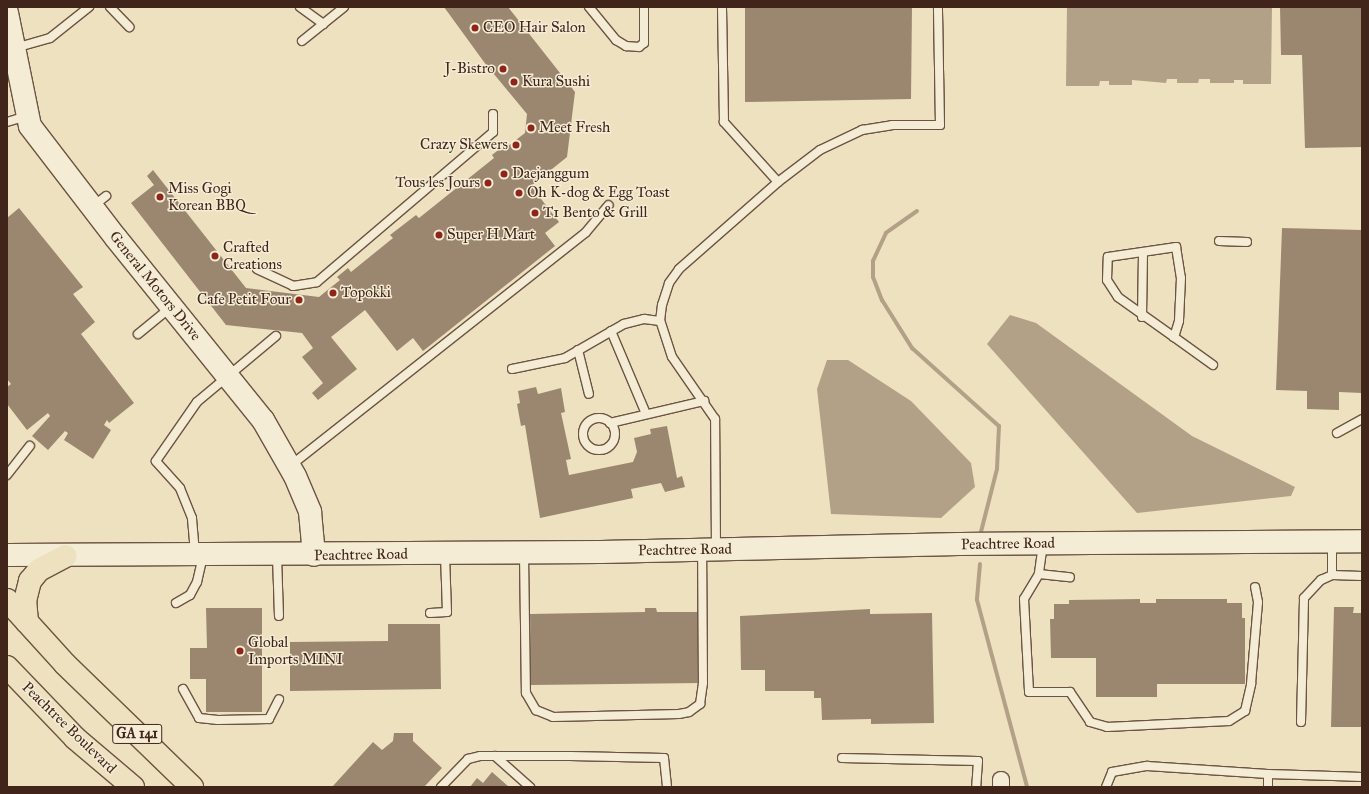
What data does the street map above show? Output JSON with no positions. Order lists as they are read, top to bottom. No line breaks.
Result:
{"streets":{"highway":["Peachtree Boulevard","GA 141"],"street":["General Motors Drive","Peachtree Road"]},"crossings":[["General Motors Drive","Peachtree Road"]],"places":["CEO Hair Salon","J-Bistro","Kura Sushi","Meet Fresh","Crazy Skewers","Daejanggum","Tous les Jours","Oh K-dog & Egg Toast","Miss Gogi Korean BBQ","T1 Bento & Grill","Super H Mart","Crafted Creations","Topokki","Cafe Petit Four","Global Imports MINI"]}
